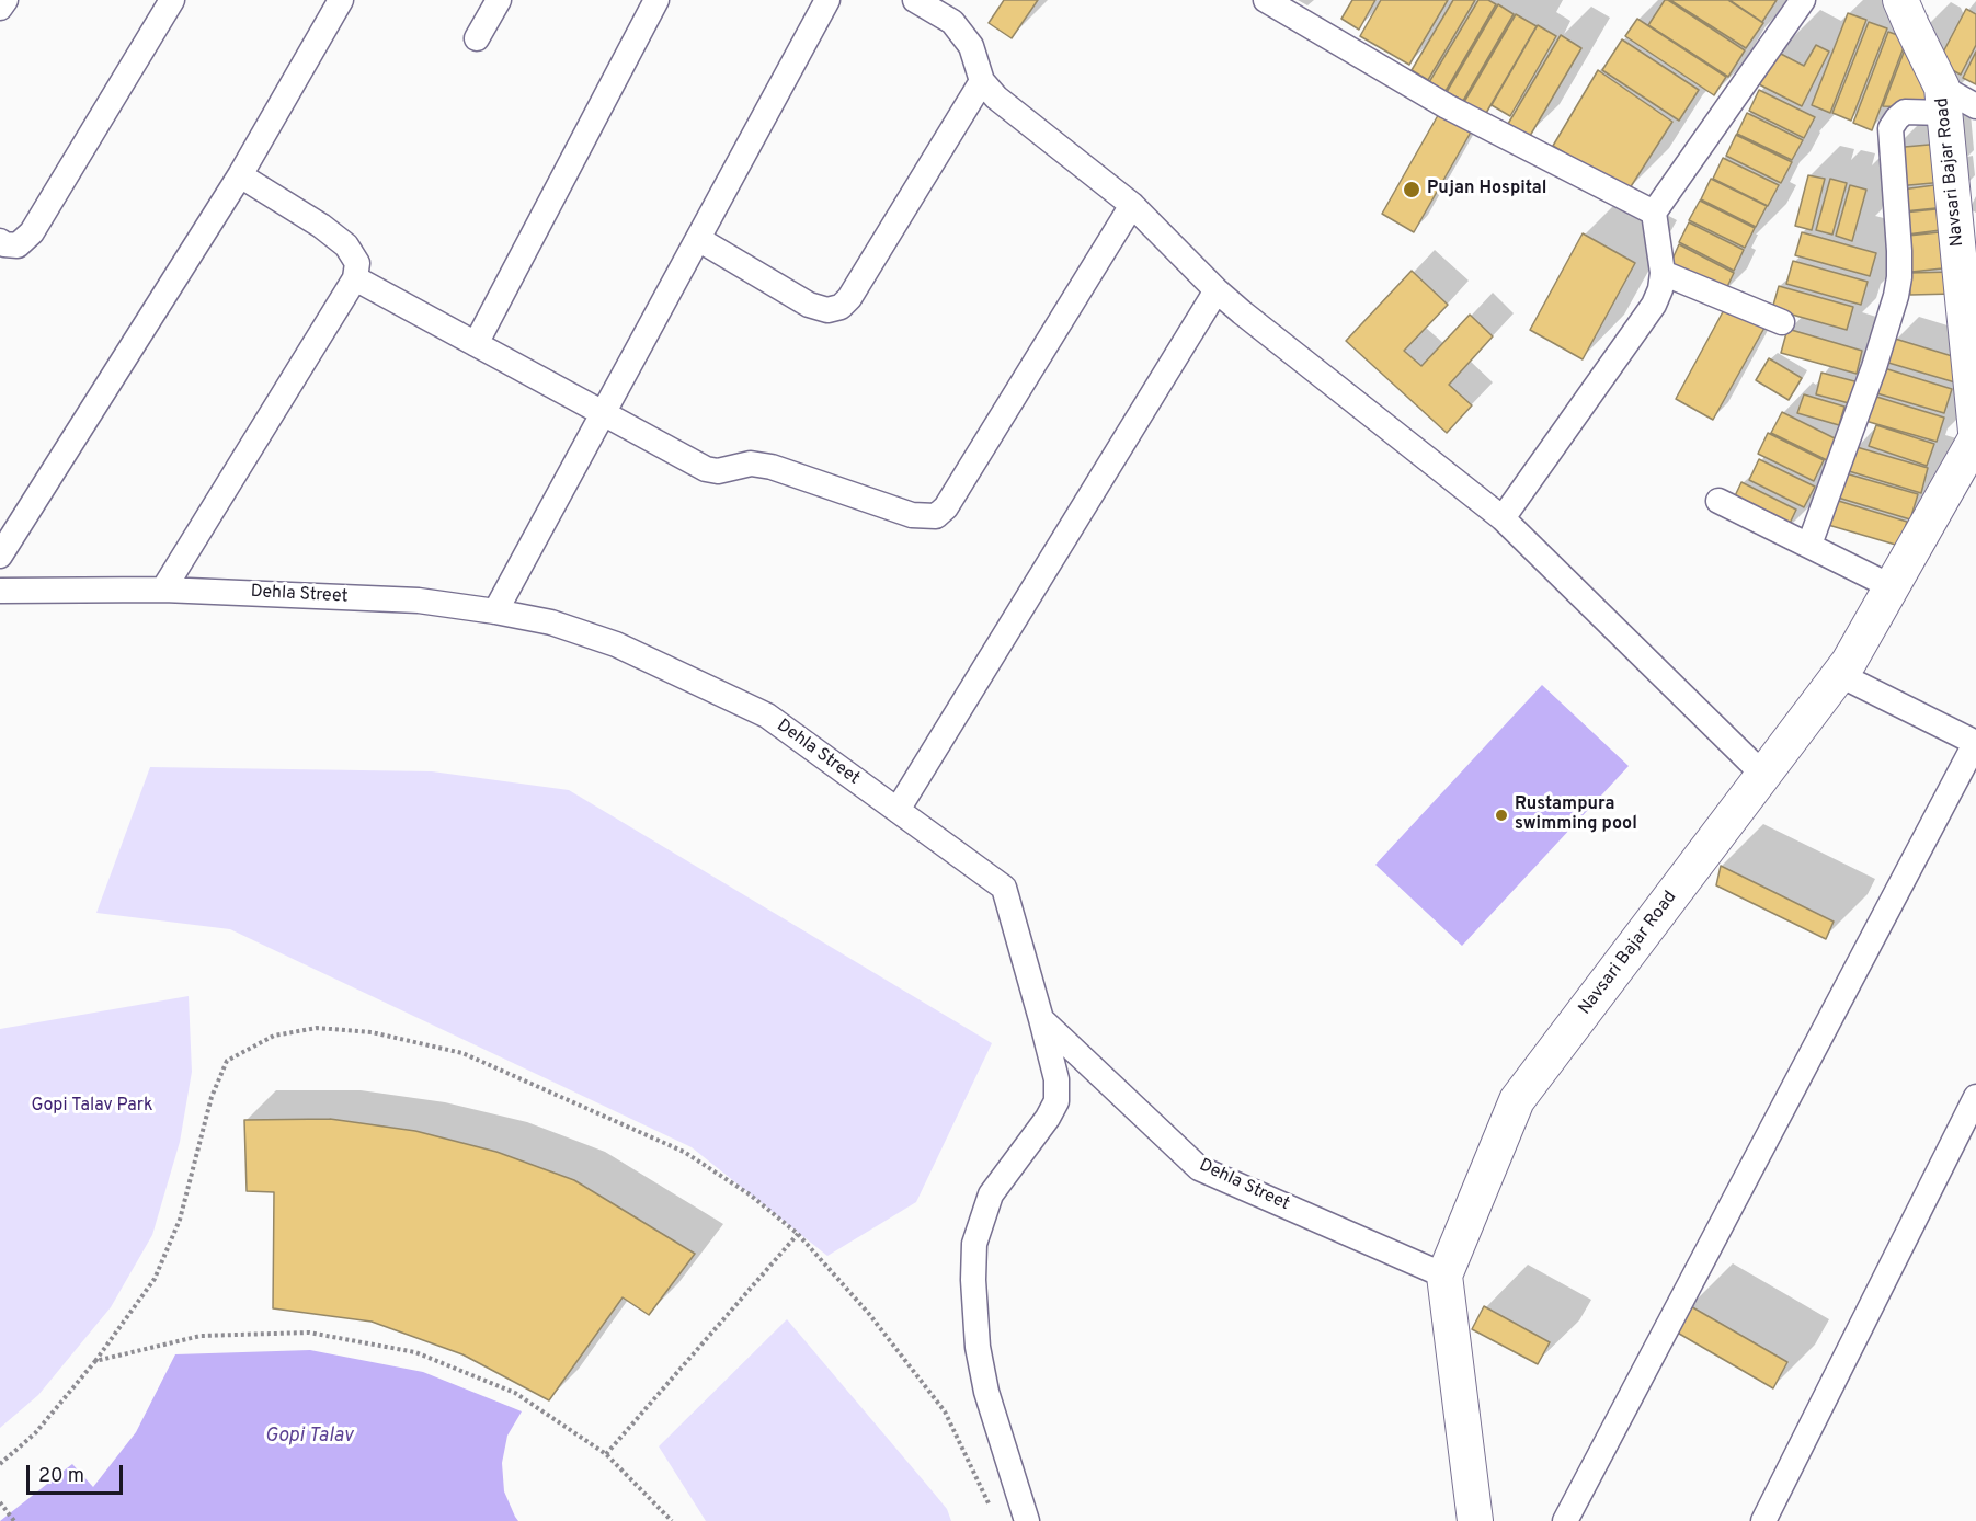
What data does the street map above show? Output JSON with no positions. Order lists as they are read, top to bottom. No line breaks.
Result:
{"streets":{"main road":["Navsari Bajar Road"],"street":["Dehla Street"]},"crossings":[["Navsari Bajar Road","Dehla Street"]],"water":["Gopi Talav"],"parks":["Gopi Talav Park"],"places":["Pujan Hospital","Rustampura swimming pool"],"scale_bar":"20 m"}
